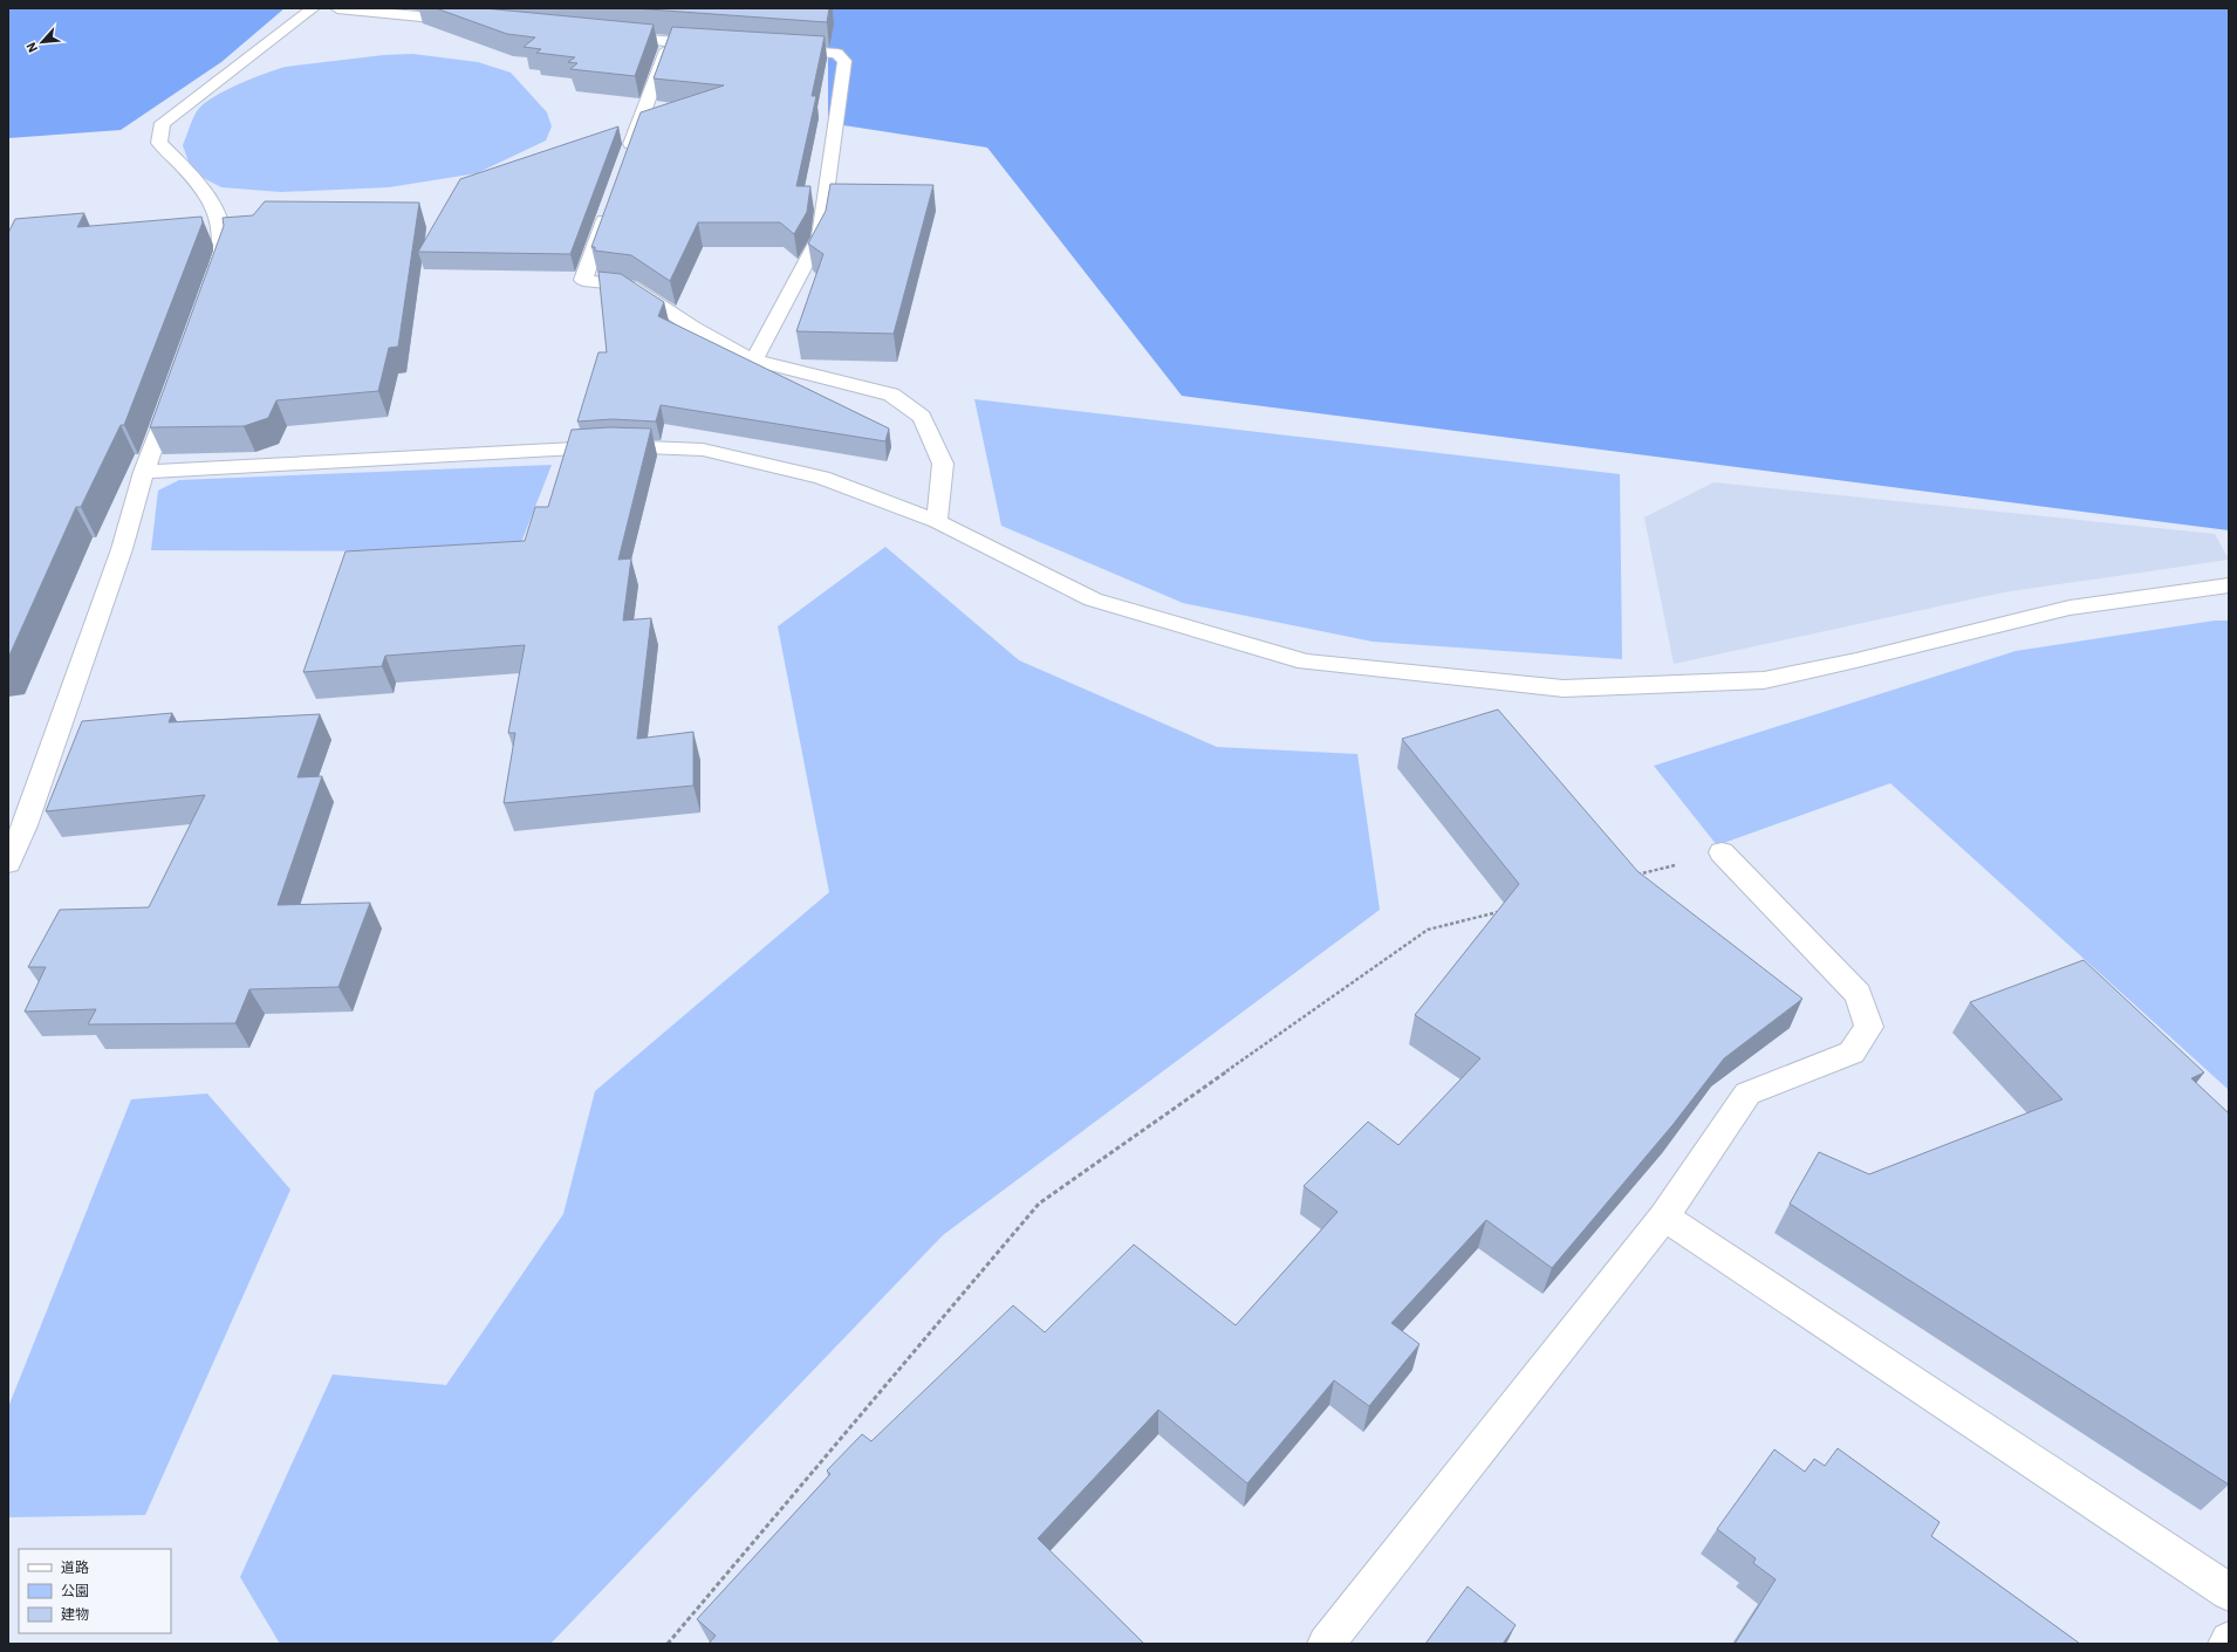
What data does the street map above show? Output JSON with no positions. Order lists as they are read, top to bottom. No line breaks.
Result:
{"legend":["道路","公園","建物"],"north":"bottom left"}
